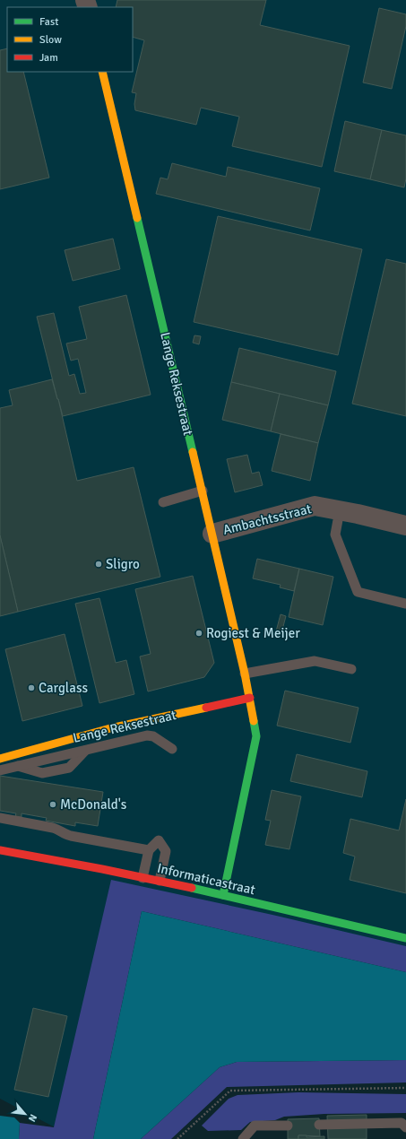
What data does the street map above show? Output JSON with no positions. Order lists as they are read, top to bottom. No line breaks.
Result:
{"streets":{"street":["Lange Reksestraat","Ambachtsstraat","Informaticastraat"]},"crossings":[["Lange Reksestraat","Ambachtsstraat"],["Lange Reksestraat","Informaticastraat"]],"places":["Sligro","Rogiest & Meijer","Carglass","McDonald's"],"legend":["Fast","Slow","Jam"],"north":"bottom right"}
